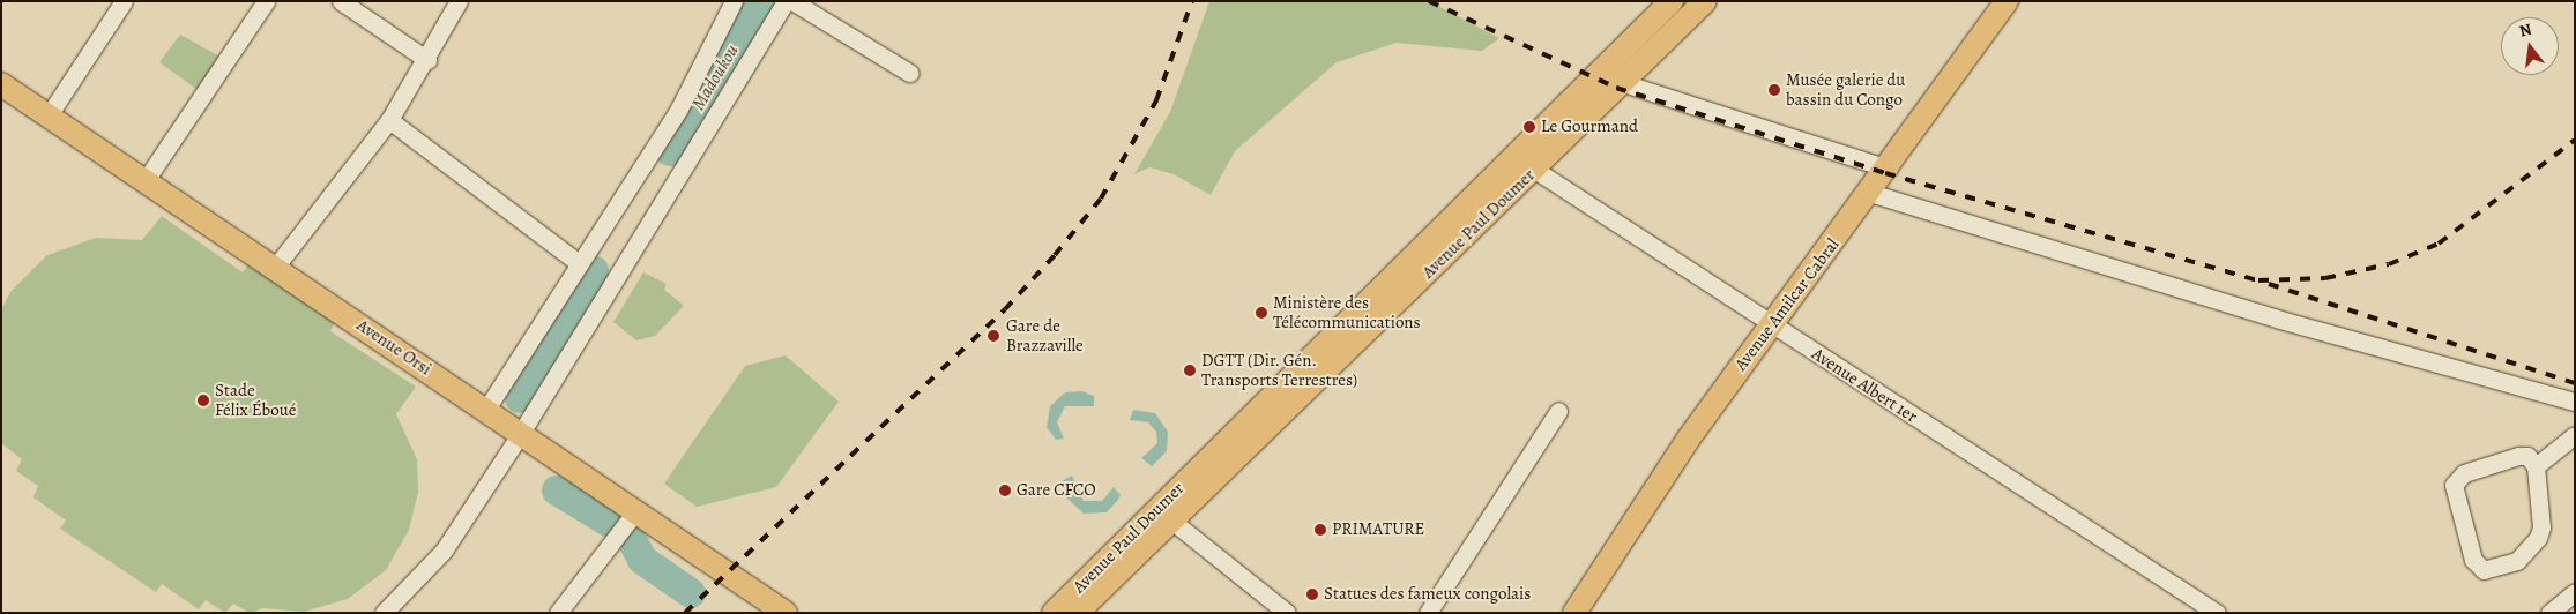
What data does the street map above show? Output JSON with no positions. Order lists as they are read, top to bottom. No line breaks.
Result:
{"streets":{"main road":["Avenue Paul Doumer","Avenue Amilcar Cabral","Avenue Orsi"],"street":["Avenue Albert 1er"]},"crossings":[["Avenue Paul Doumer","Avenue Albert 1er"],["Avenue Amilcar Cabral","Avenue Albert 1er"]],"water":["Madoukou"],"places":["Musée galerie du bassin du Congo","Le Gourmand","Ministère des Télécommunications","Gare de Brazzaville","DGTT (Dir. Gén. Transports Terrestres)","Stade Félix Éboué","Gare CFCO","PRIMATURE","Statues des fameux congolais"],"north":"top"}
